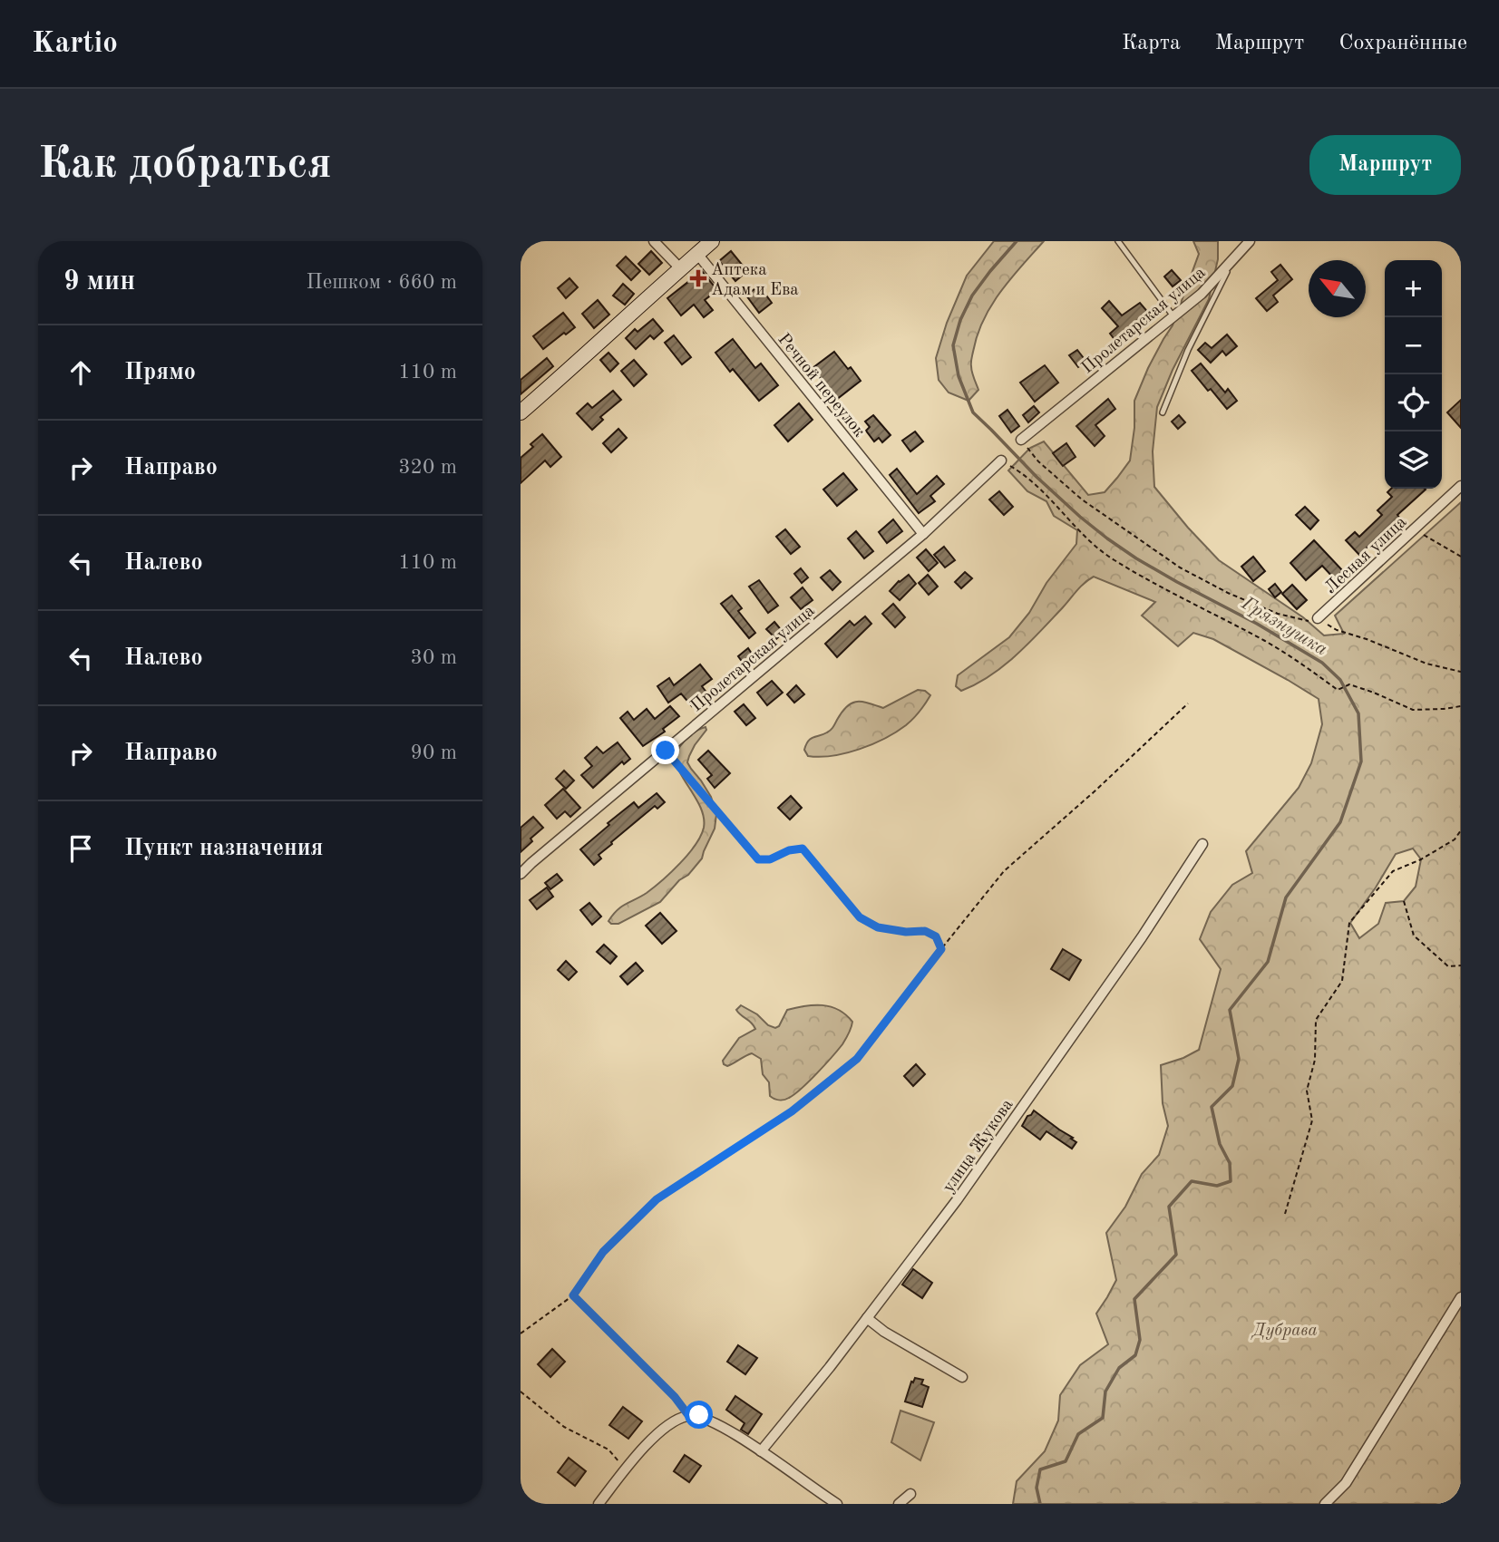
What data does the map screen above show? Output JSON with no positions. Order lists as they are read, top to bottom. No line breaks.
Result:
{"streets":{"street":["Пролетарская улица","Речной переулок","Лесная улица","улица Жукова"]},"crossings":[["Пролетарская улица","Речной переулок"]],"water":["Грязнушка"],"parks":["Дубрава"],"places":{"health":["Аптека Адам и Ева"]},"north":"top left","page":{"header":"Kartio","nav":["Карта","Маршрут","Сохранённые"],"buttons":"Маршрут","title":"Как добраться","heading":["9 мин","Пешком · 660 m"],"map_buttons":["+","−"],"list":[["Прямо","110 m"],["Направо","320 m"],["Налево","110 m"],["Налево","30 m"],["Направо","90 m"],"Пункт назначения"]}}
